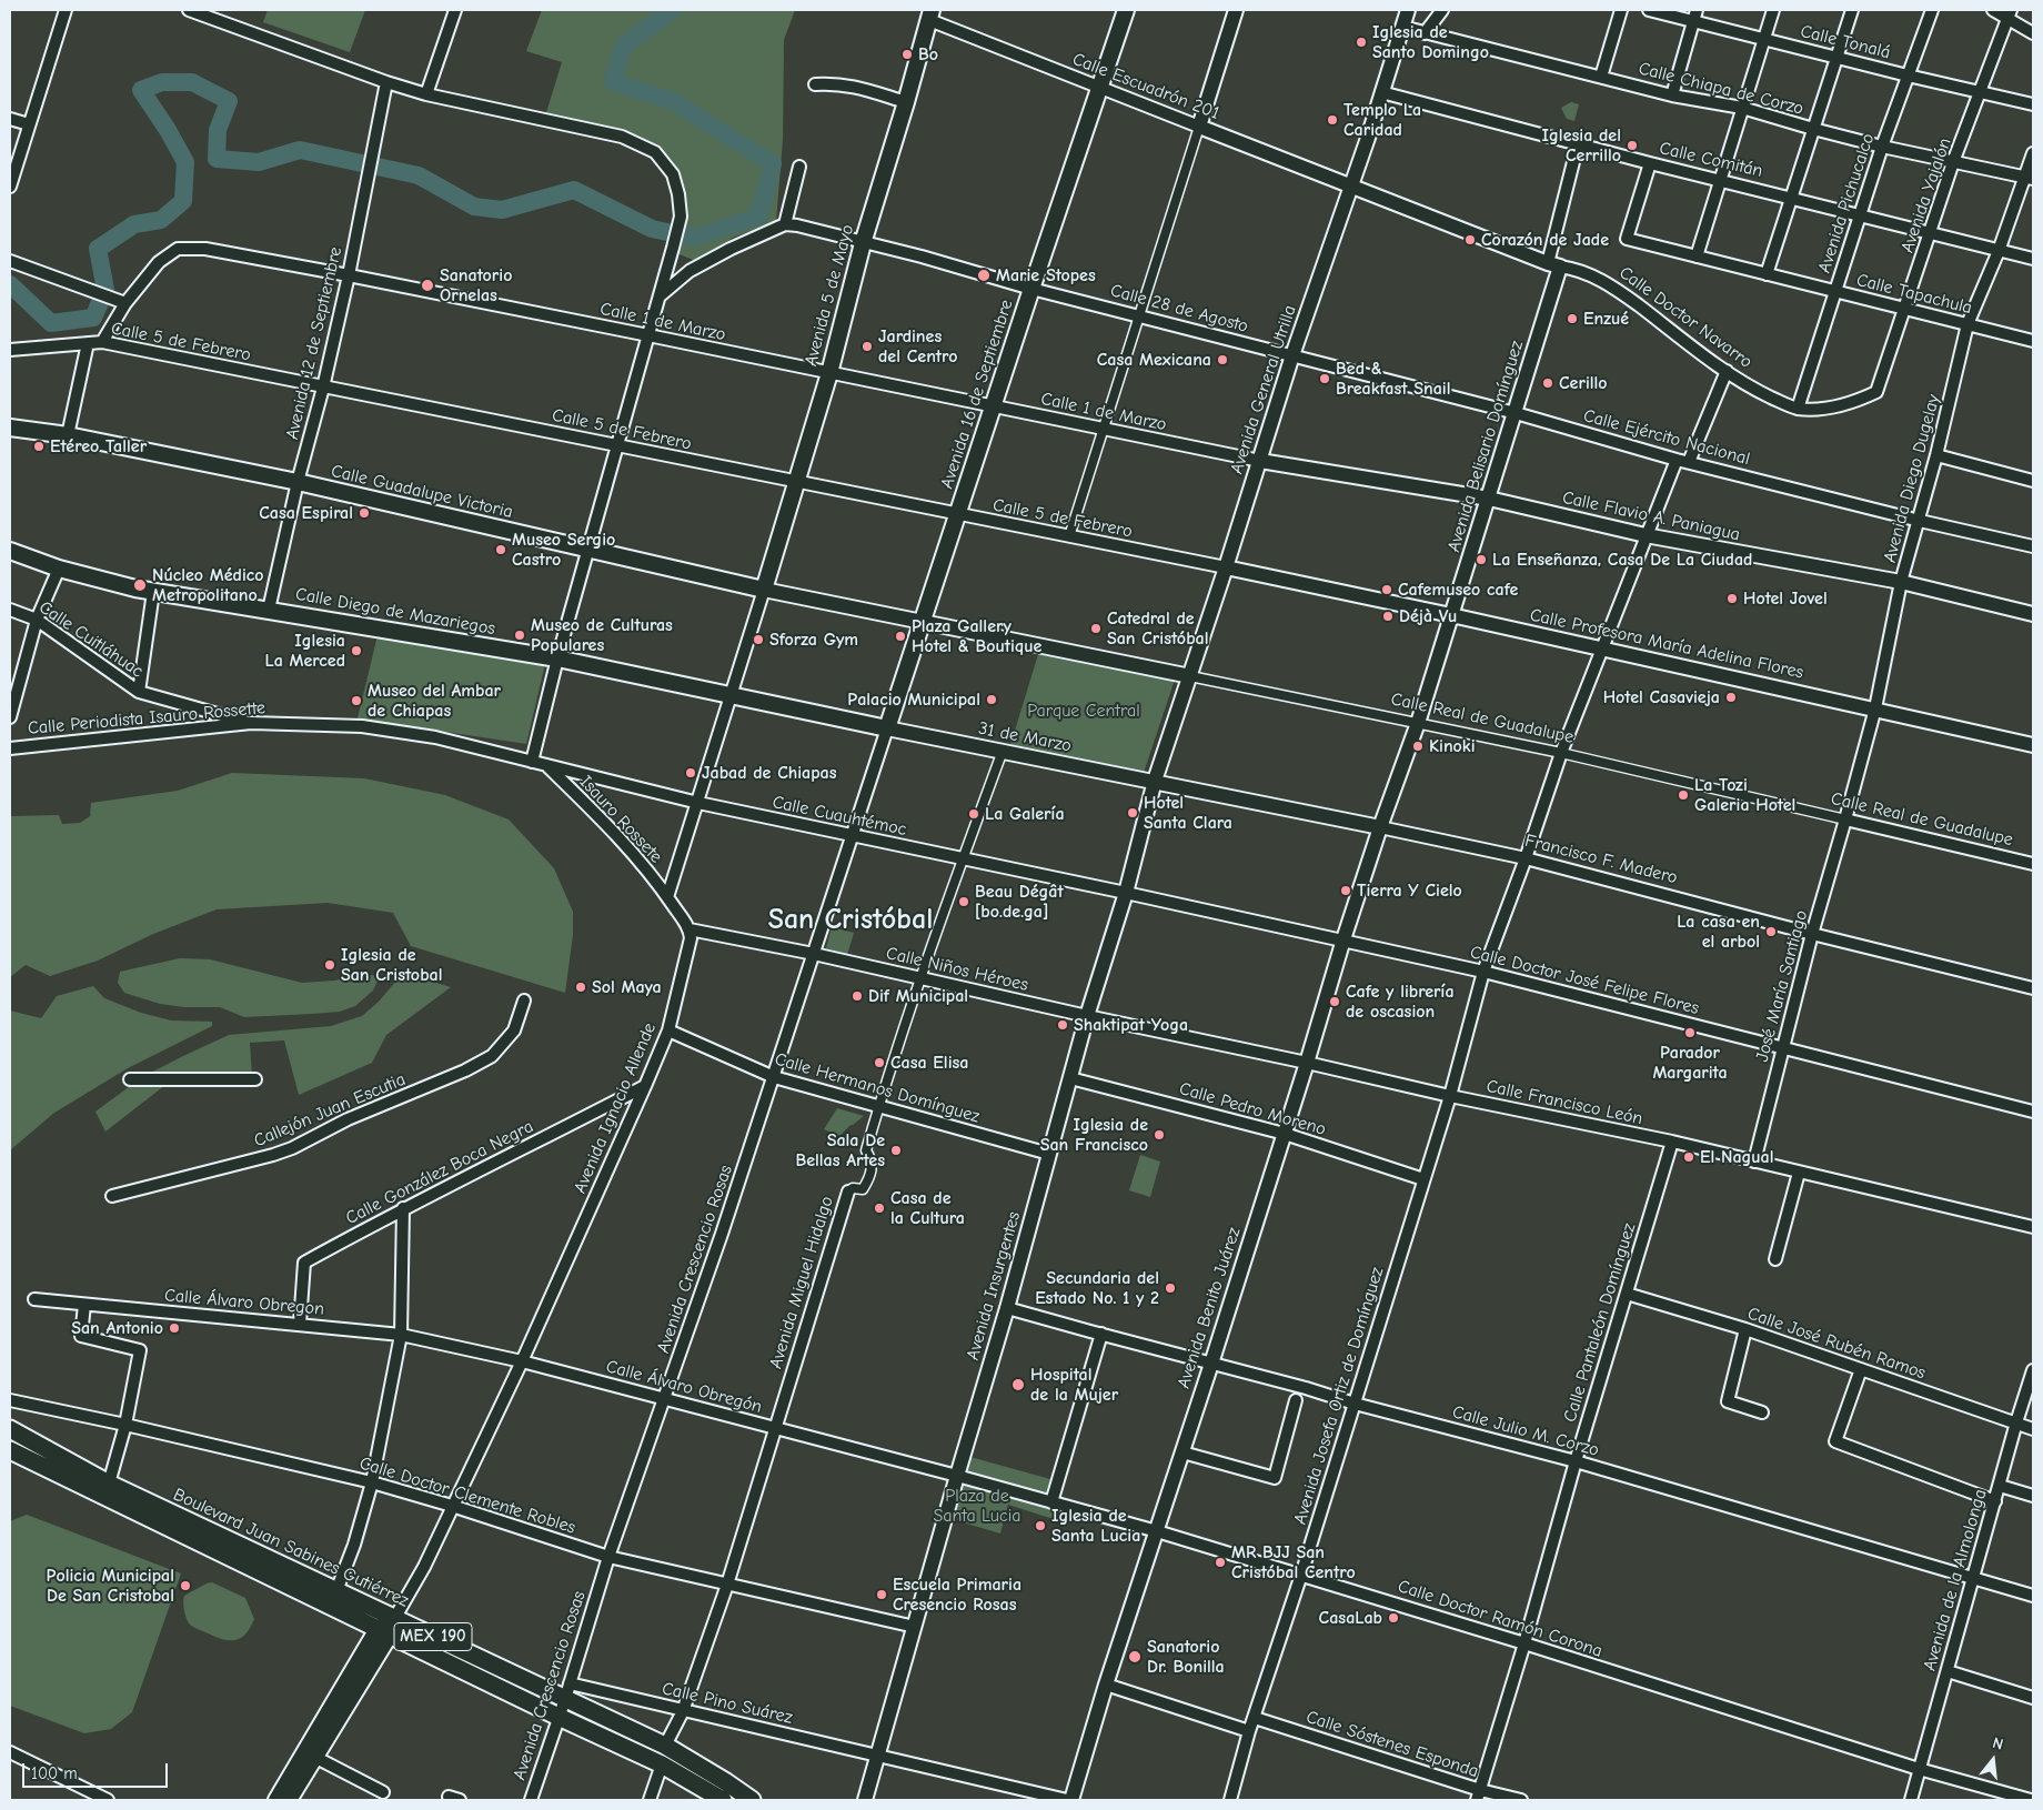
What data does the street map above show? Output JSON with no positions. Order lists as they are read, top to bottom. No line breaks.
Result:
{"streets":{"main road":["Avenida 5 de Mayo","Avenida 16 de Septiembre","Calle Guadalupe Victoria","Calle Diego de Mazariegos","Boulevard Juan Sabines Gutiérrez","MEX 190"],"street":["Calle Tonalá","Calle Escuadrón 201","Calle Chiapa de Corzo","Calle Comitán","Avenida Yajalón","Avenida Pichucalco","Calle Tapachula","Calle 28 de Agosto","Calle Doctor Navarro","Calle 1 de Marzo","Calle 5 de Febrero","Avenida 12 de Septiembre","Avenida General Utrilla","Calle Ejército Nacional","Avenida Belisario Domínguez","Avenida Diego Dugelay","Calle Flavio A. Paniagua","Calle Cuitláhuac","Calle Profesora María Adelina Flores","Calle Periodista Isauro Rossette","Calle Real de Guadalupe","31 de Marzo","Calle Cuauhtémoc","Isauro Rossete","Francisco F. Madero","Calle Niños Héroes","Calle Doctor José Felipe Flores","José María Santiago","Calle Hermanos Domínguez","Calle Francisco León","Avenida Ignacio Allende","Calle Pedro Moreno","Callejón Juan Escutia","Calle González Boca Negra","Avenida Crescencio Rosas","Avenida Miguel Hidalgo","Avenida Insurgentes","Calle Álvaro Obregon","Avenida Benito Juárez","Calle Pantaleón Domínguez","Calle José Rubén Ramos","Calle Álvaro Obregón","Avenida Josefa Ortiz de Domínguez","Calle Julio M. Corzo","Calle Doctor Clemente Robles","Avenida de la Almolonga","Calle Doctor Ramón Corona","Calle Pino Suárez","Calle Sóstenes Esponda"]},"crossings":[["Calle Tonalá","Avenida Yajalón"],["Calle Tonalá","Avenida Pichucalco"],["Calle Escuadrón 201","Avenida 5 de Mayo"],["Calle Escuadrón 201","Calle Doctor Navarro"],["Calle Escuadrón 201","Avenida General Utrilla"],["Calle Escuadrón 201","Avenida 16 de Septiembre"],["Calle Chiapa de Corzo","Avenida Yajalón"],["Calle Chiapa de Corzo","Avenida Pichucalco"],["Calle Chiapa de Corzo","Avenida General Utrilla"],["Calle Chiapa de Corzo","Avenida Diego Dugelay"],["Calle Comitán","Avenida Yajalón"],["Calle Comitán","Avenida Pichucalco"],["Calle Comitán","Calle Tapachula"],["Calle Comitán","Avenida General Utrilla"],["Calle Comitán","Avenida Diego Dugelay"],["Avenida Yajalón","Calle Tapachula"],["Avenida Yajalón","Calle Doctor Navarro"],["Avenida Pichucalco","Calle Tapachula"],["Avenida Pichucalco","Calle Doctor Navarro"],["Calle Tapachula","Avenida Diego Dugelay"],["Avenida 5 de Mayo","Calle 28 de Agosto"],["Avenida 5 de Mayo","Calle 1 de Marzo"],["Avenida 5 de Mayo","Calle 5 de Febrero"],["Avenida 5 de Mayo","Calle Guadalupe Victoria"],["Calle 28 de Agosto","Avenida General Utrilla"],["Calle 28 de Agosto","Avenida 16 de Septiembre"],["Calle 28 de Agosto","Calle Ejército Nacional"],["Calle Doctor Navarro","Avenida General Utrilla"],["Calle Doctor Navarro","Avenida Belisario Domínguez"],["Calle 1 de Marzo","Calle 5 de Febrero"],["Calle 1 de Marzo","Avenida 12 de Septiembre"],["Calle 1 de Marzo","Avenida General Utrilla"],["Calle 1 de Marzo","Avenida 16 de Septiembre"],["Calle 1 de Marzo","Calle Flavio A. Paniagua"],["Calle 5 de Febrero","Avenida 12 de Septiembre"],["Calle 5 de Febrero","Avenida General Utrilla"],["Calle 5 de Febrero","Avenida 16 de Septiembre"],["Calle 5 de Febrero","Calle Profesora María Adelina Flores"],["Avenida 12 de Septiembre","Calle Guadalupe Victoria"],["Avenida 12 de Septiembre","Calle Diego de Mazariegos"],["Avenida General Utrilla","Calle Ejército Nacional"],["Avenida General Utrilla","Calle Flavio A. Paniagua"],["Avenida General Utrilla","Calle Profesora María Adelina Flores"],["Avenida General Utrilla","Calle Real de Guadalupe"],["Avenida General Utrilla","31 de Marzo"],["Avenida General Utrilla","Francisco F. Madero"],["Avenida General Utrilla","Avenida Insurgentes"],["Avenida 16 de Septiembre","Calle Guadalupe Victoria"],["Avenida 16 de Septiembre","Calle Diego de Mazariegos"],["Avenida 16 de Septiembre","Calle Real de Guadalupe"],["Avenida 16 de Septiembre","31 de Marzo"],["Avenida 16 de Septiembre","Avenida Crescencio Rosas"],["Calle Ejército Nacional","Avenida Belisario Domínguez"],["Calle Ejército Nacional","Avenida Diego Dugelay"],["Calle Ejército Nacional","Avenida Josefa Ortiz de Domínguez"],["Avenida Belisario Domínguez","Calle Flavio A. Paniagua"],["Avenida Belisario Domínguez","Calle Profesora María Adelina Flores"],["Avenida Belisario Domínguez","Calle Real de Guadalupe"],["Avenida Belisario Domínguez","Francisco F. Madero"],["Avenida Belisario Domínguez","Avenida Benito Juárez"],["Avenida Diego Dugelay","Calle Flavio A. Paniagua"],["Avenida Diego Dugelay","Calle Profesora María Adelina Flores"],["Avenida Diego Dugelay","Calle Real de Guadalupe"],["Avenida Diego Dugelay","José María Santiago"],["Calle Guadalupe Victoria","Calle Real de Guadalupe"],["Calle Flavio A. Paniagua","Avenida Josefa Ortiz de Domínguez"],["Calle Diego de Mazariegos","31 de Marzo"],["Calle Diego de Mazariegos","Avenida Crescencio Rosas"],["Calle Cuitláhuac","Calle Periodista Isauro Rossette"],["Calle Profesora María Adelina Flores","Avenida Josefa Ortiz de Domínguez"],["Calle Periodista Isauro Rossette","Calle Cuauhtémoc"],["Calle Periodista Isauro Rossette","Isauro Rossete"],["Calle Real de Guadalupe","José María Santiago"],["Calle Real de Guadalupe","Avenida Josefa Ortiz de Domínguez"],["31 de Marzo","Francisco F. Madero"],["31 de Marzo","Avenida Crescencio Rosas"],["31 de Marzo","Avenida Miguel Hidalgo"],["31 de Marzo","Avenida Insurgentes"],["Calle Cuauhtémoc","Isauro Rossete"],["Calle Cuauhtémoc","Calle Doctor José Felipe Flores"],["Calle Cuauhtémoc","Avenida Crescencio Rosas"],["Calle Cuauhtémoc","Avenida Miguel Hidalgo"],["Calle Cuauhtémoc","Avenida Insurgentes"],["Francisco F. Madero","José María Santiago"],["Francisco F. Madero","Avenida Insurgentes"],["Francisco F. Madero","Avenida Benito Juárez"],["Francisco F. Madero","Avenida Josefa Ortiz de Domínguez"],["Calle Niños Héroes","Calle Francisco León"],["Calle Niños Héroes","Avenida Ignacio Allende"],["Calle Niños Héroes","Avenida Crescencio Rosas"],["Calle Niños Héroes","Avenida Miguel Hidalgo"],["Calle Niños Héroes","Avenida Insurgentes"],["Calle Doctor José Felipe Flores","José María Santiago"],["Calle Doctor José Felipe Flores","Avenida Insurgentes"],["Calle Doctor José Felipe Flores","Avenida Benito Juárez"],["Calle Doctor José Felipe Flores","Avenida Josefa Ortiz de Domínguez"],["José María Santiago","Calle Francisco León"],["Calle Hermanos Domínguez","Avenida Ignacio Allende"],["Calle Hermanos Domínguez","Avenida Crescencio Rosas"],["Calle Hermanos Domínguez","Avenida Miguel Hidalgo"],["Calle Hermanos Domínguez","Avenida Insurgentes"],["Calle Francisco León","Avenida Insurgentes"],["Calle Francisco León","Avenida Benito Juárez"],["Calle Francisco León","Calle Pantaleón Domínguez"],["Calle Francisco León","Avenida Josefa Ortiz de Domínguez"],["Avenida Ignacio Allende","Calle González Boca Negra"],["Avenida Ignacio Allende","Calle Álvaro Obregón"],["Avenida Ignacio Allende","Calle Doctor Clemente Robles"],["Avenida Ignacio Allende","Boulevard Juan Sabines Gutiérrez"],["Calle Pedro Moreno","Avenida Insurgentes"],["Calle Pedro Moreno","Avenida Benito Juárez"],["Calle Pedro Moreno","Avenida Josefa Ortiz de Domínguez"],["Calle González Boca Negra","Calle Álvaro Obregon"],["Avenida Crescencio Rosas","Calle Álvaro Obregón"],["Avenida Crescencio Rosas","Calle Doctor Clemente Robles"],["Avenida Crescencio Rosas","Boulevard Juan Sabines Gutiérrez"],["Avenida Crescencio Rosas","Calle Pino Suárez"],["Avenida Miguel Hidalgo","Calle Álvaro Obregón"],["Avenida Miguel Hidalgo","Calle Doctor Clemente Robles"],["Avenida Miguel Hidalgo","Boulevard Juan Sabines Gutiérrez"],["Avenida Miguel Hidalgo","Calle Pino Suárez"],["Avenida Insurgentes","Calle Álvaro Obregón"],["Avenida Insurgentes","Calle Julio M. Corzo"],["Avenida Insurgentes","Calle Doctor Clemente Robles"],["Avenida Insurgentes","Calle Doctor Ramón Corona"],["Avenida Insurgentes","Calle Pino Suárez"],["Calle Álvaro Obregon","Calle Álvaro Obregón"],["Avenida Benito Juárez","Calle Julio M. Corzo"],["Avenida Benito Juárez","Calle Doctor Ramón Corona"],["Avenida Benito Juárez","Calle Pino Suárez"],["Calle Pantaleón Domínguez","Calle José Rubén Ramos"],["Calle Pantaleón Domínguez","Calle Julio M. Corzo"],["Calle Pantaleón Domínguez","Calle Doctor Ramón Corona"],["Calle Pantaleón Domínguez","Calle Sóstenes Esponda"],["Calle José Rubén Ramos","Avenida de la Almolonga"],["Calle Álvaro Obregón","Calle Doctor Ramón Corona"],["Avenida Josefa Ortiz de Domínguez","Calle Julio M. Corzo"],["Avenida Josefa Ortiz de Domínguez","Calle Doctor Ramón Corona"],["Avenida Josefa Ortiz de Domínguez","Calle Sóstenes Esponda"],["Calle Julio M. Corzo","Avenida de la Almolonga"],["Boulevard Juan Sabines Gutiérrez","MEX 190"],["Boulevard Juan Sabines Gutiérrez","Calle Pino Suárez"],["Avenida de la Almolonga","Calle Doctor Ramón Corona"]],"districts":["San Cristóbal"],"parks":["Parque Central","Plaza de Santa Lucia"],"places":["Iglesia de Santo Domingo","Bo","Templo La Caridad","Iglesia del Cerrillo","Corazón de Jade","Marie Stopes","Sanatorio Ornelas","Enzué","Jardines del Centro","Casa Mexicana","Bed & Breakfast Snail","Cerillo","Etéreo Taller","Casa Espiral","Museo Sergio Castro","La Enseñanza, Casa De La Ciudad","Núcleo Médico Metropolitano","Cafemuseo cafe","Hotel Jovel","Déjà Vu","Catedral de San Cristóbal","Museo de Culturas Populares","Plaza Gallery Hotel & Boutique","Sforza Gym","Iglesia La Merced","Hotel Casavieja","Palacio Municipal","Museo del Ambar de Chiapas","Kinoki","Jabad de Chiapas","La Tozi Galeria Hotel","Hotel Santa Clara","La Galería","Tierra Y Cielo","Beau Dégât [bo.de.ga]","La casa en el arbol","Iglesia de San Cristobal","Sol Maya","Dif Municipal","Cafe y librería de oscasion","Shaktipat Yoga","Parador Margarita","Casa Elisa","Iglesia de San Francisco","Sala De Bellas Artes","El Nagual","Casa de la Cultura","Secundaria del Estado No. 1 y 2","San Antonio","Hospital de la Mujer","Iglesia de Santa Lucia","MR BJJ San Cristóbal Centro","Policia Municipal De San Cristobal","Escuela Primaria Cresencio Rosas","CasaLab","Sanatorio Dr. Bonilla"],"scale_bar":"100 m","north":"top"}
